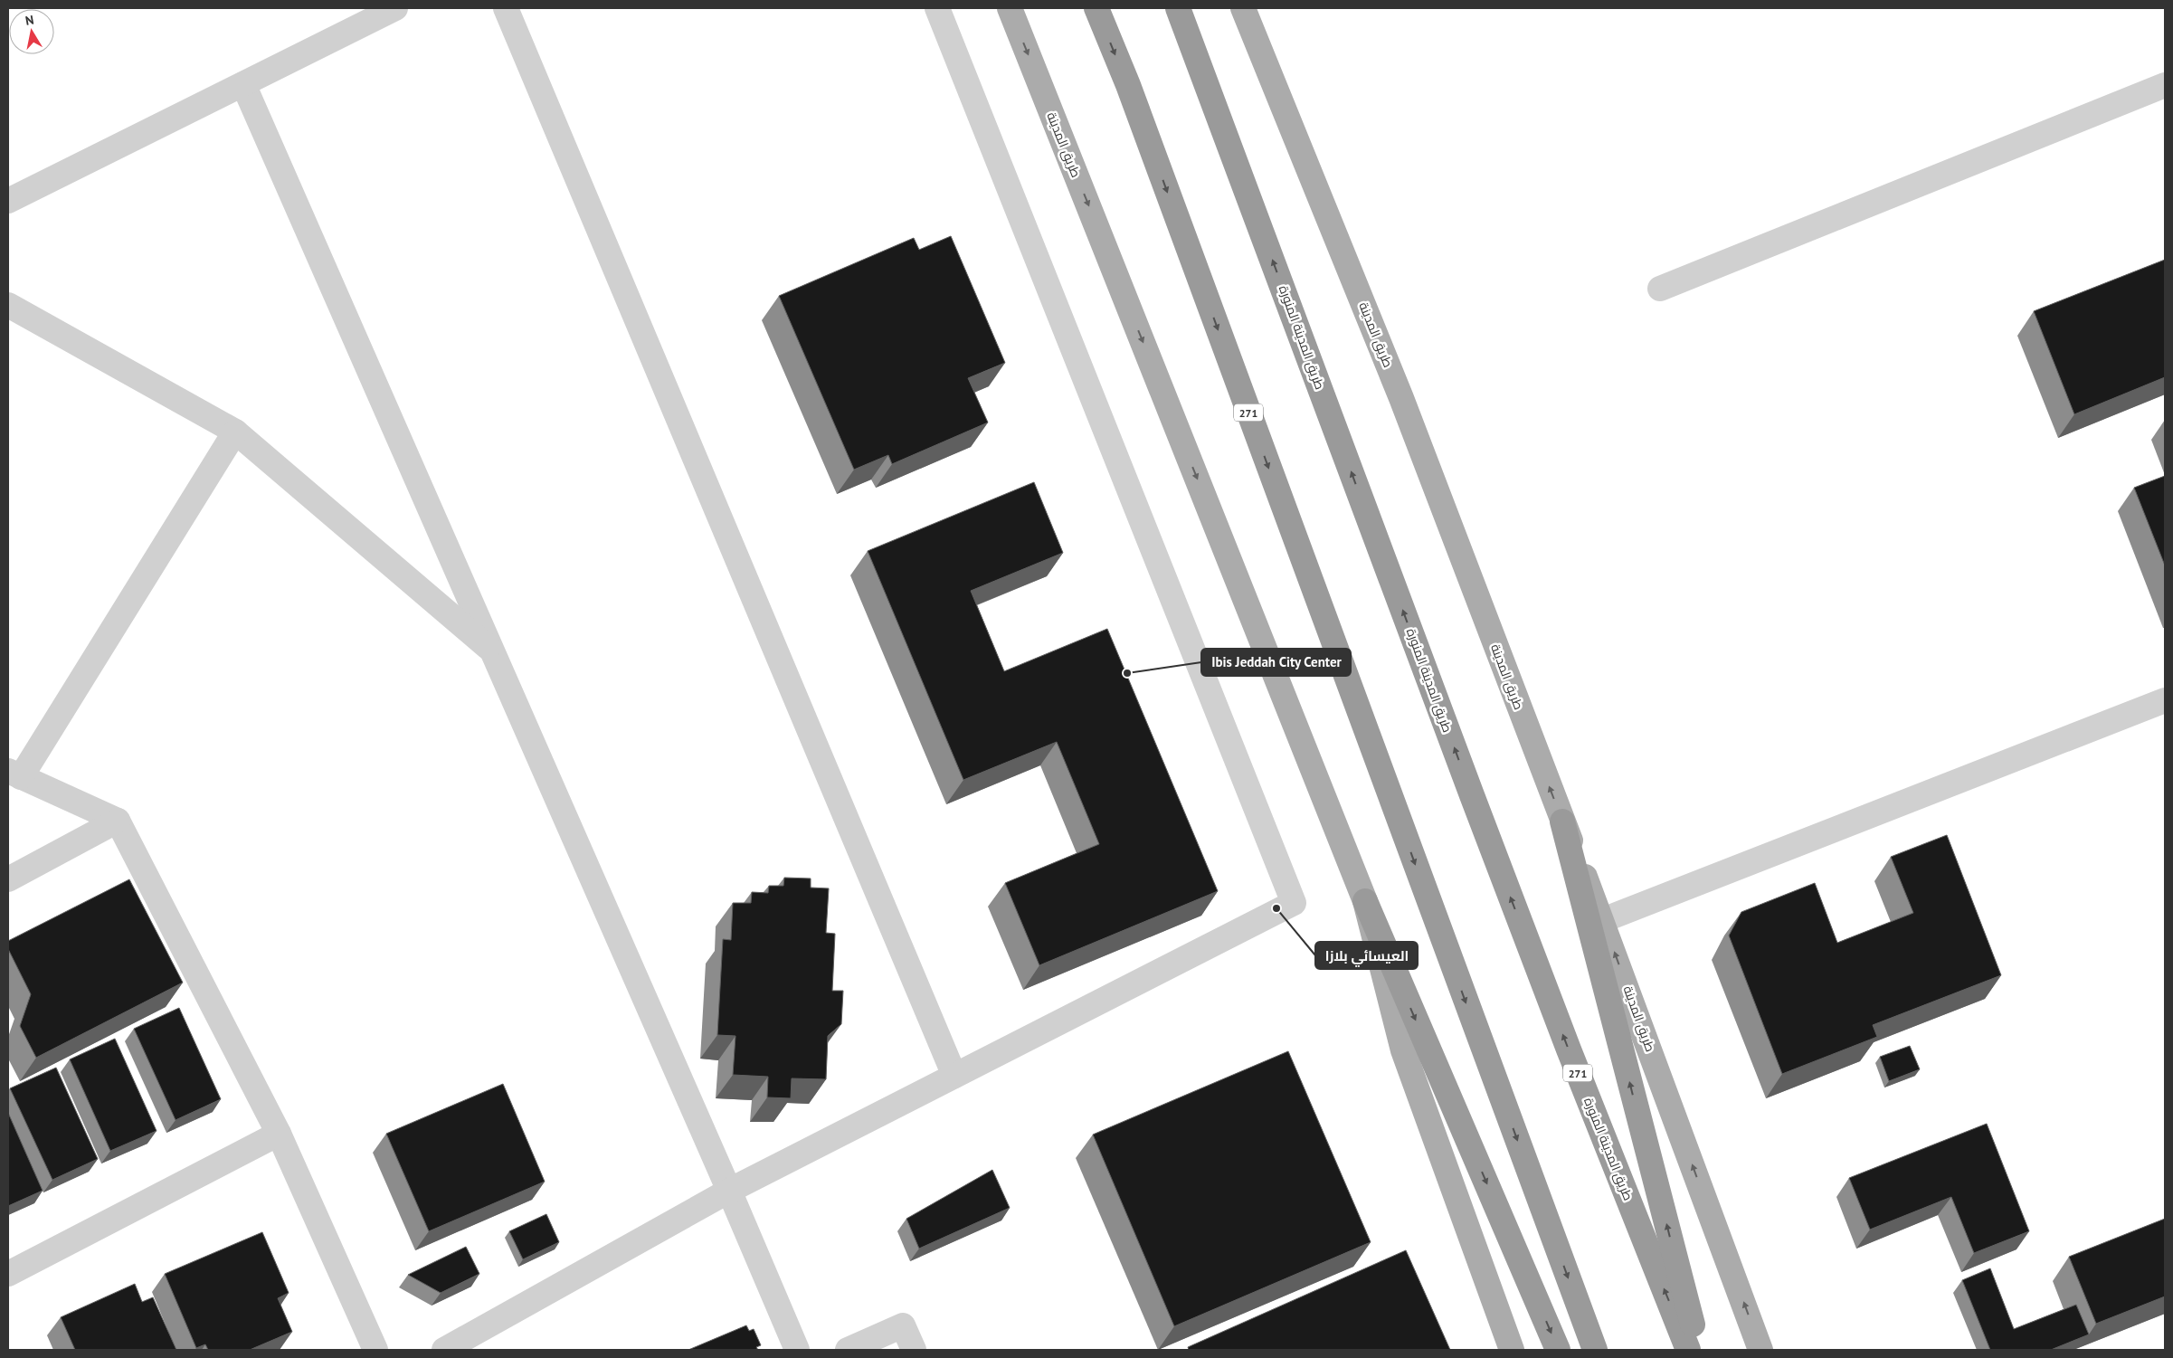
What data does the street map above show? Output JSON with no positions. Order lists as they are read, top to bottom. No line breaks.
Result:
{"streets":{"highway":["طريق المدينة المنورة","271"],"main road":["طريق المدينة"]},"places":["Ibis Jeddah City Center","العيسائي بلازا"],"north":"top"}
